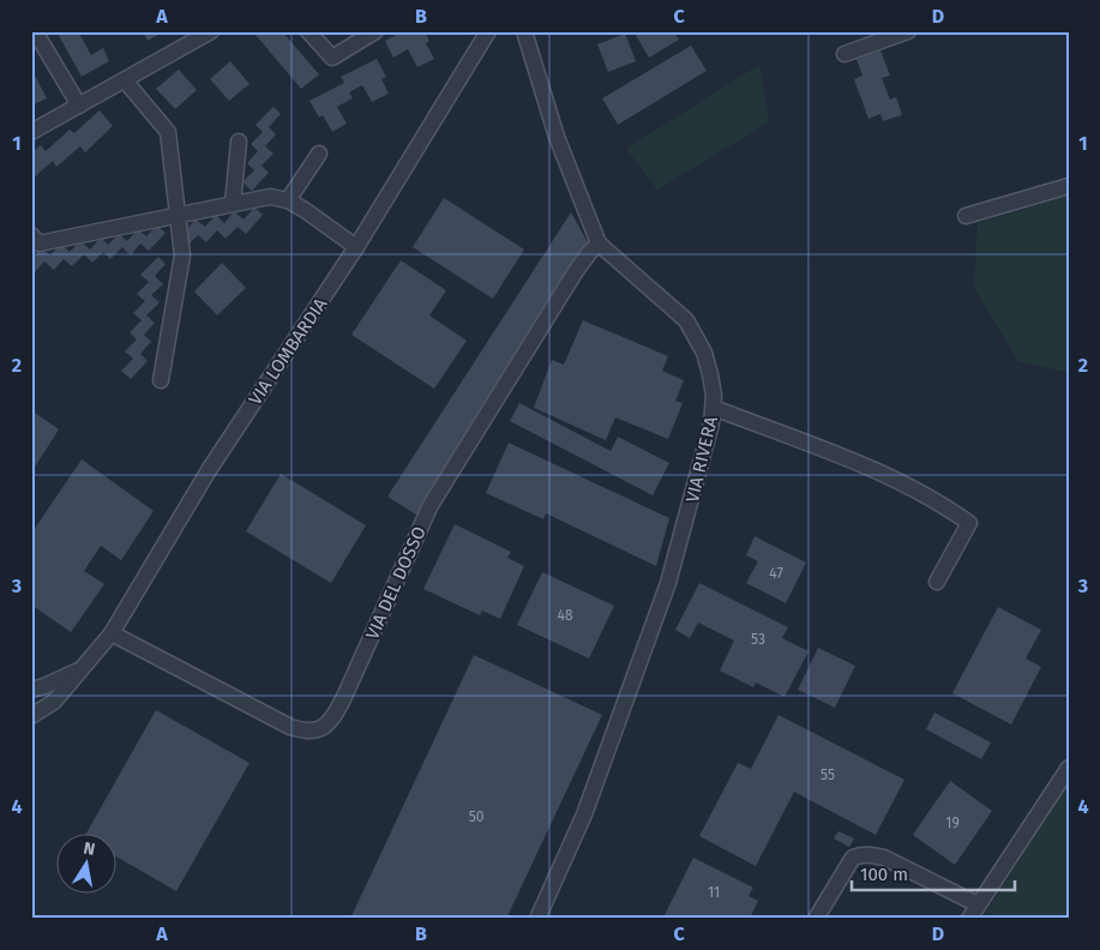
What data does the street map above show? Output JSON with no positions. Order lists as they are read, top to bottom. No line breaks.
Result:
{"streets":{"street":["VIA LOMBARDIA","VIA RIVERA","VIA DEL DOSSO"]},"crossings":[["VIA LOMBARDIA","VIA DEL DOSSO"],["VIA RIVERA","VIA DEL DOSSO"]],"house_numbers":["47","48","53","55","50","19","11"],"scale_bar":"100 m","north":"top","grid":{"columns":["A","B","C","D"],"rows":["1","2","3","4"]}}
